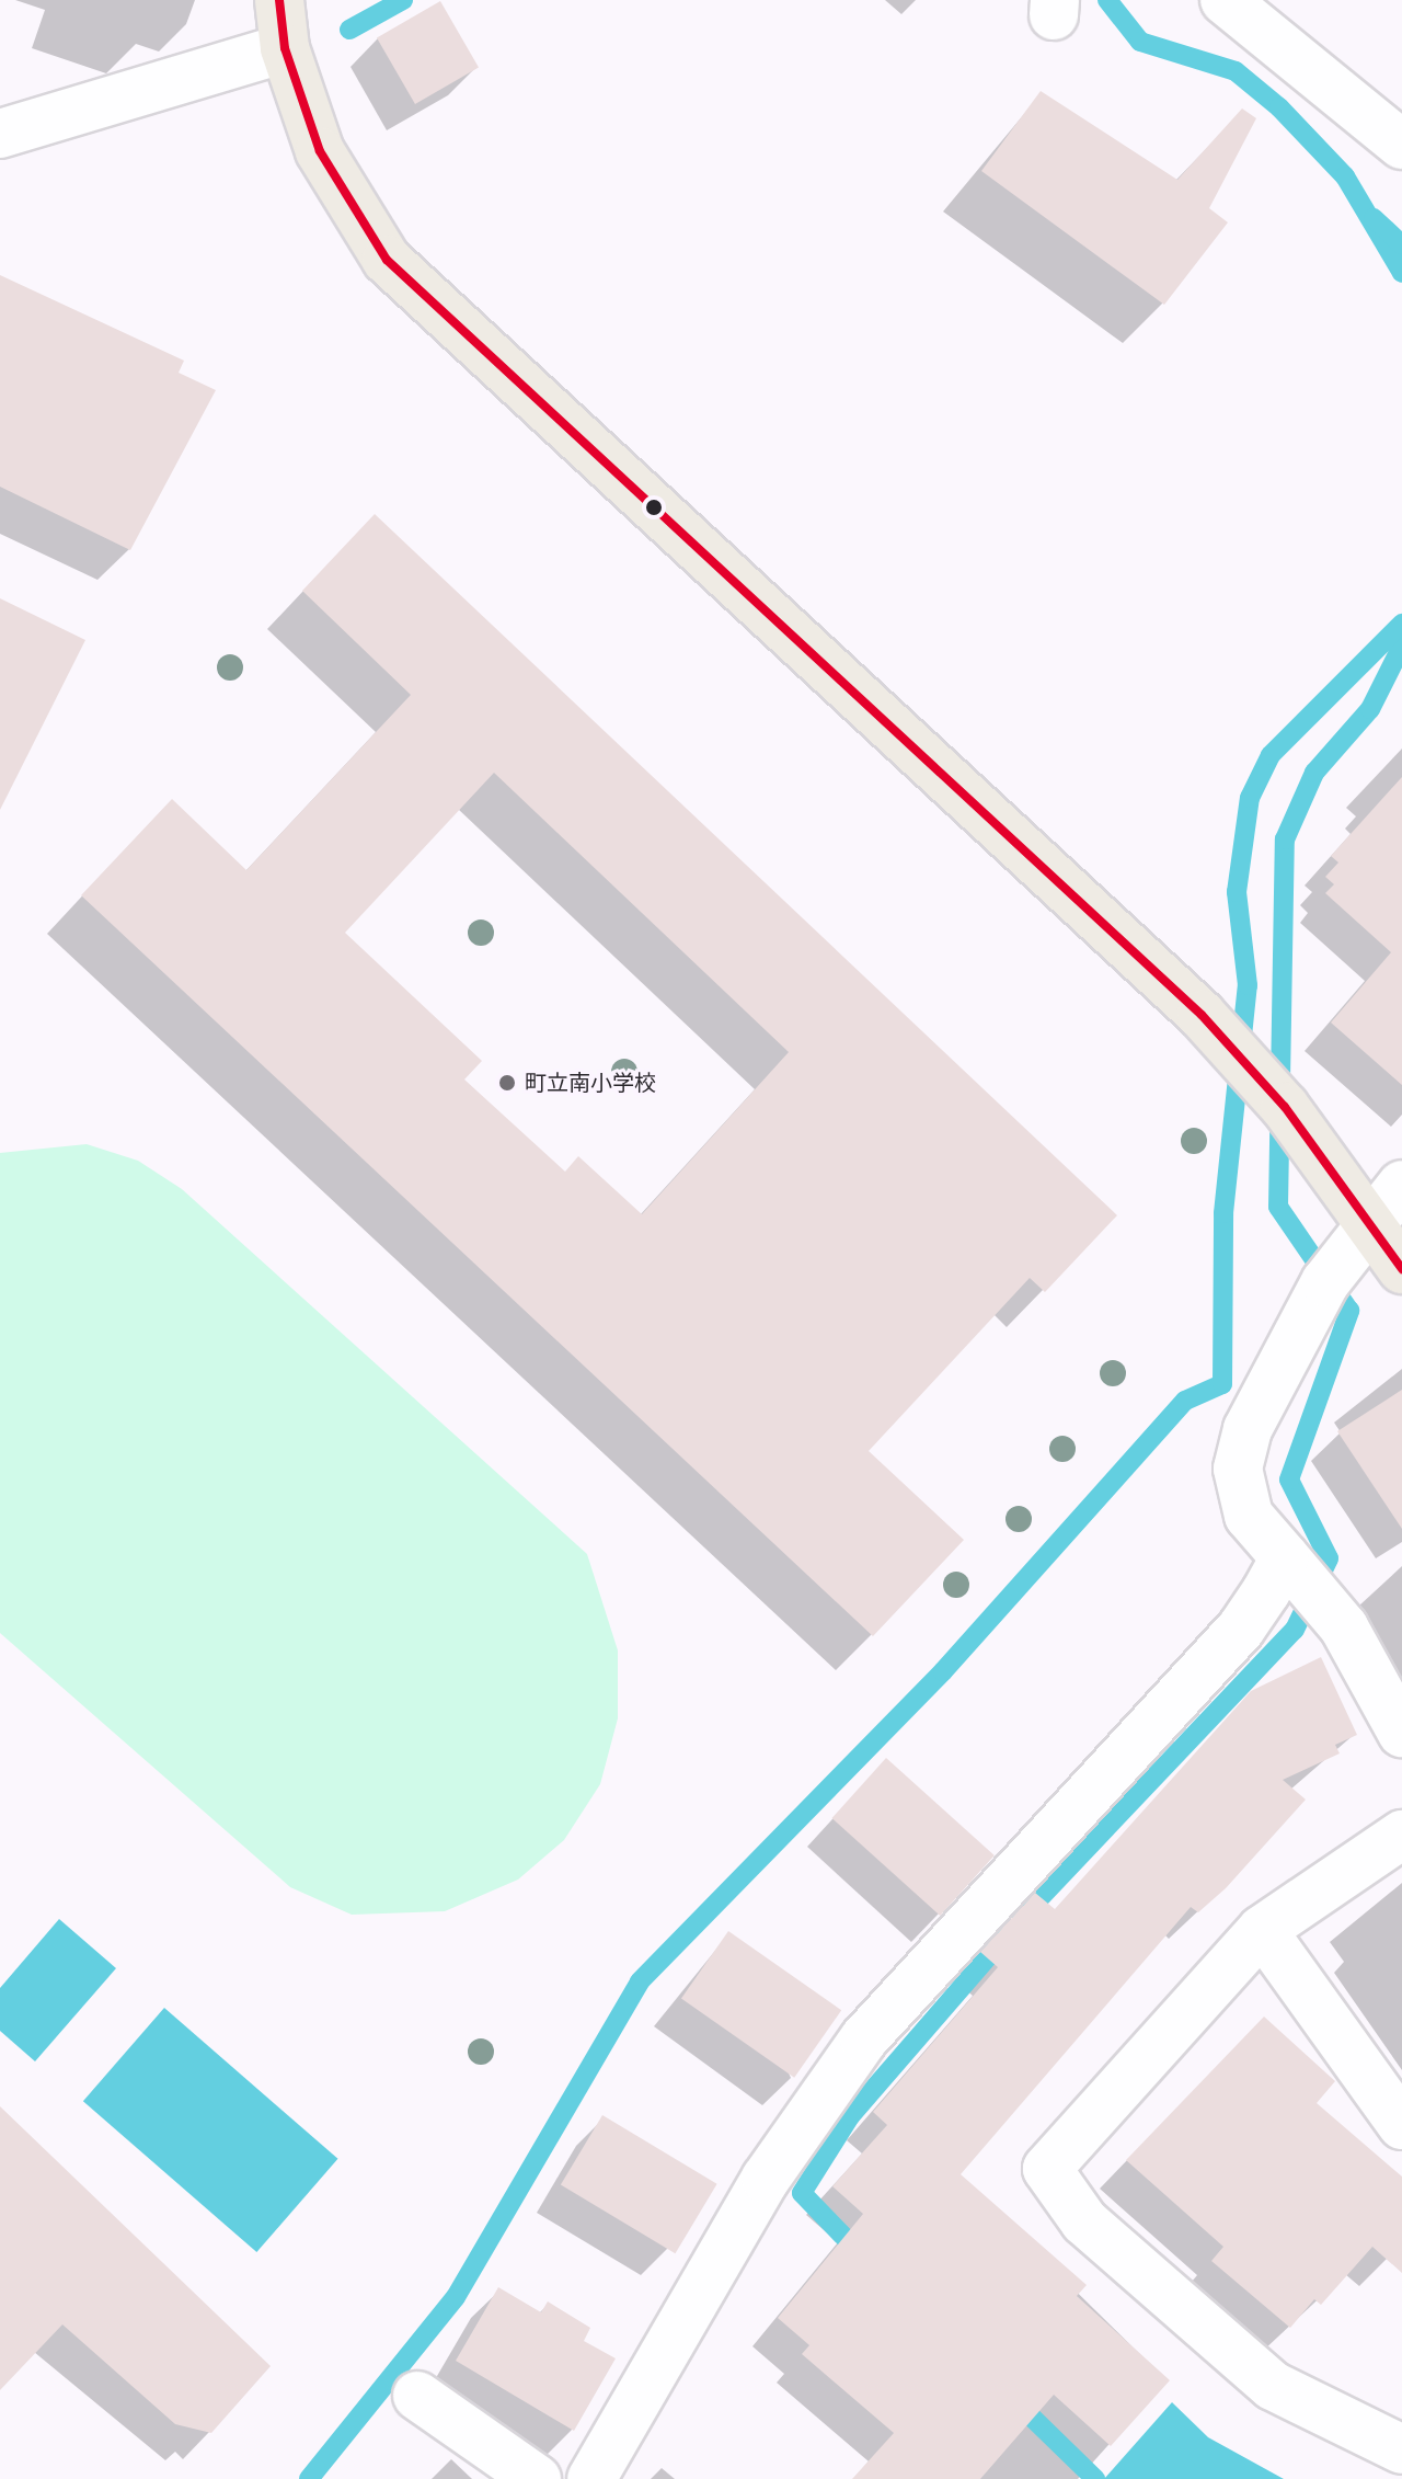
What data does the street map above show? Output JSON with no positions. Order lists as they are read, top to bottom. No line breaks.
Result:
{"places":["町立南小学校"]}
